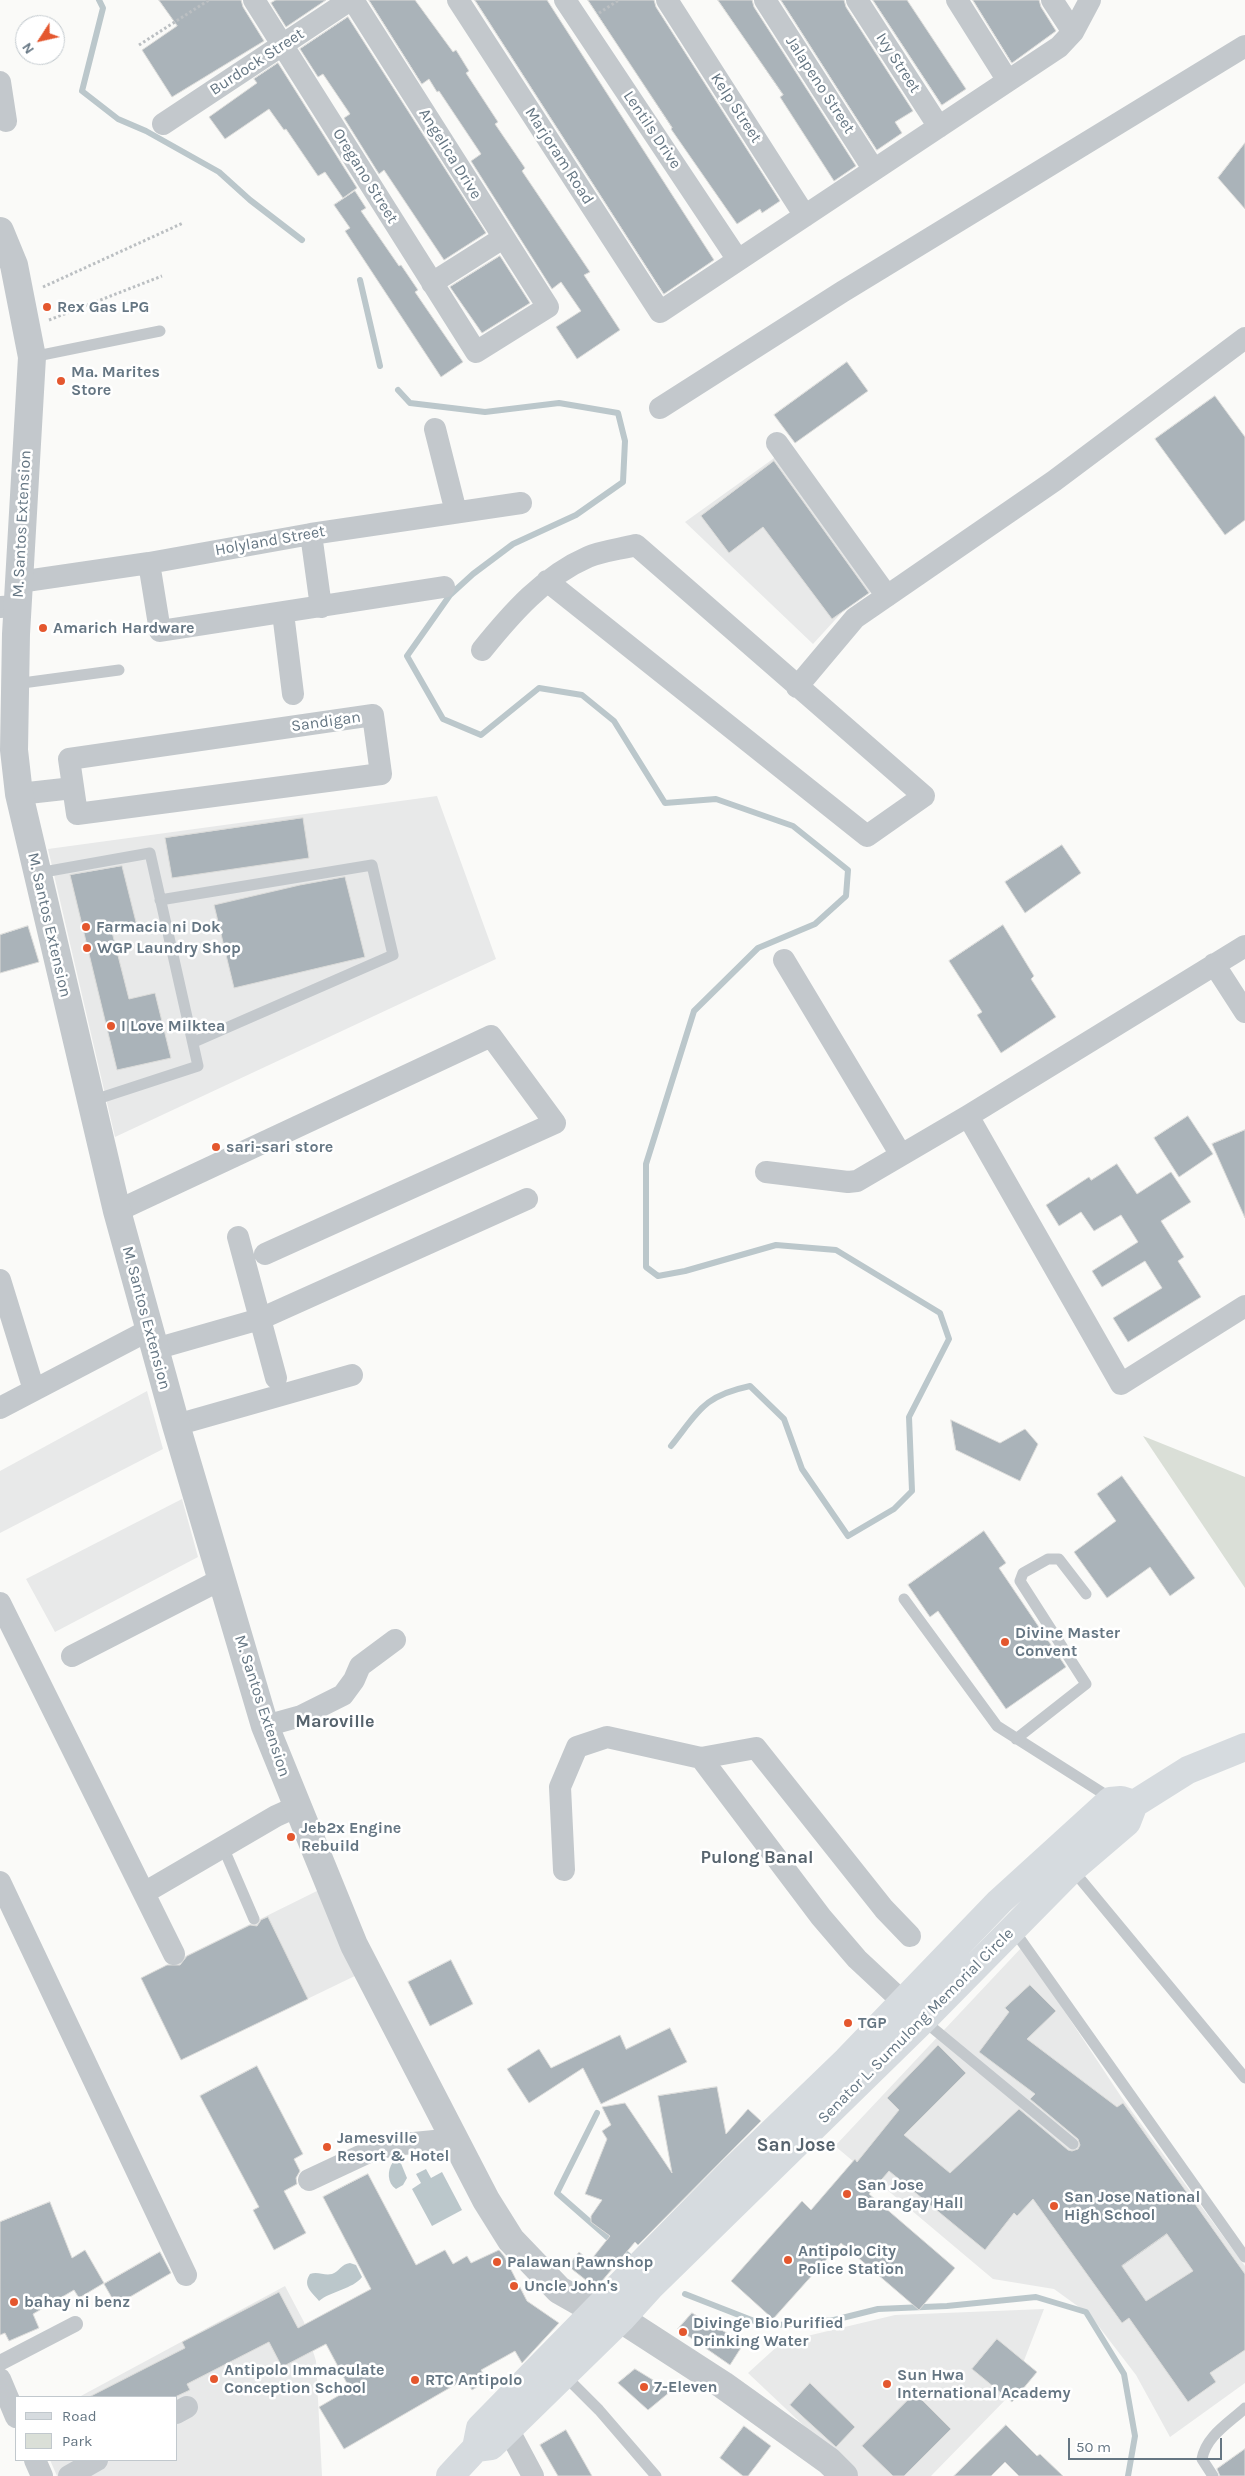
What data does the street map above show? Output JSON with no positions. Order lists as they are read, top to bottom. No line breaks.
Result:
{"streets":{"main road":["Senator L. Sumulong Memorial Circle"],"street":["Burdock Street","Ivy Street","Jalapeno Street","Kelp Street","Lentils Drive","Angelica Drive","Marjoram Road","Oregano Street","M. Santos Extension","Holyland Street","Sandigan"]},"crossings":[["Burdock Street","Angelica Drive"],["Burdock Street","Oregano Street"],["Lentils Drive","Marjoram Road"],["Angelica Drive","Oregano Street"],["M. Santos Extension","Holyland Street"],["M. Santos Extension","Senator L. Sumulong Memorial Circle"]],"districts":["Maroville","Pulong Banal","San Jose"],"places":["Rex Gas LPG","Ma. Marites Store","Amarich Hardware","Farmacia ni Dok","WGP Laundry Shop","I Love Milktea","sari-sari store","Divine Master Convent","Jeb2x Engine Rebuild","TGP","Jamesville Resort & Hotel","San Jose Barangay Hall","San Jose National High School","Antipolo City Police Station","Palawan Pawnshop","Uncle John's","bahay ni benz","Divinge Bio Purified Drinking Water","Antipolo Immaculate Conception School","RTC Antipolo","Sun Hwa International Academy","7-Eleven"],"legend":["Road","Park"],"scale_bar":"50 m","north":"bottom left"}
